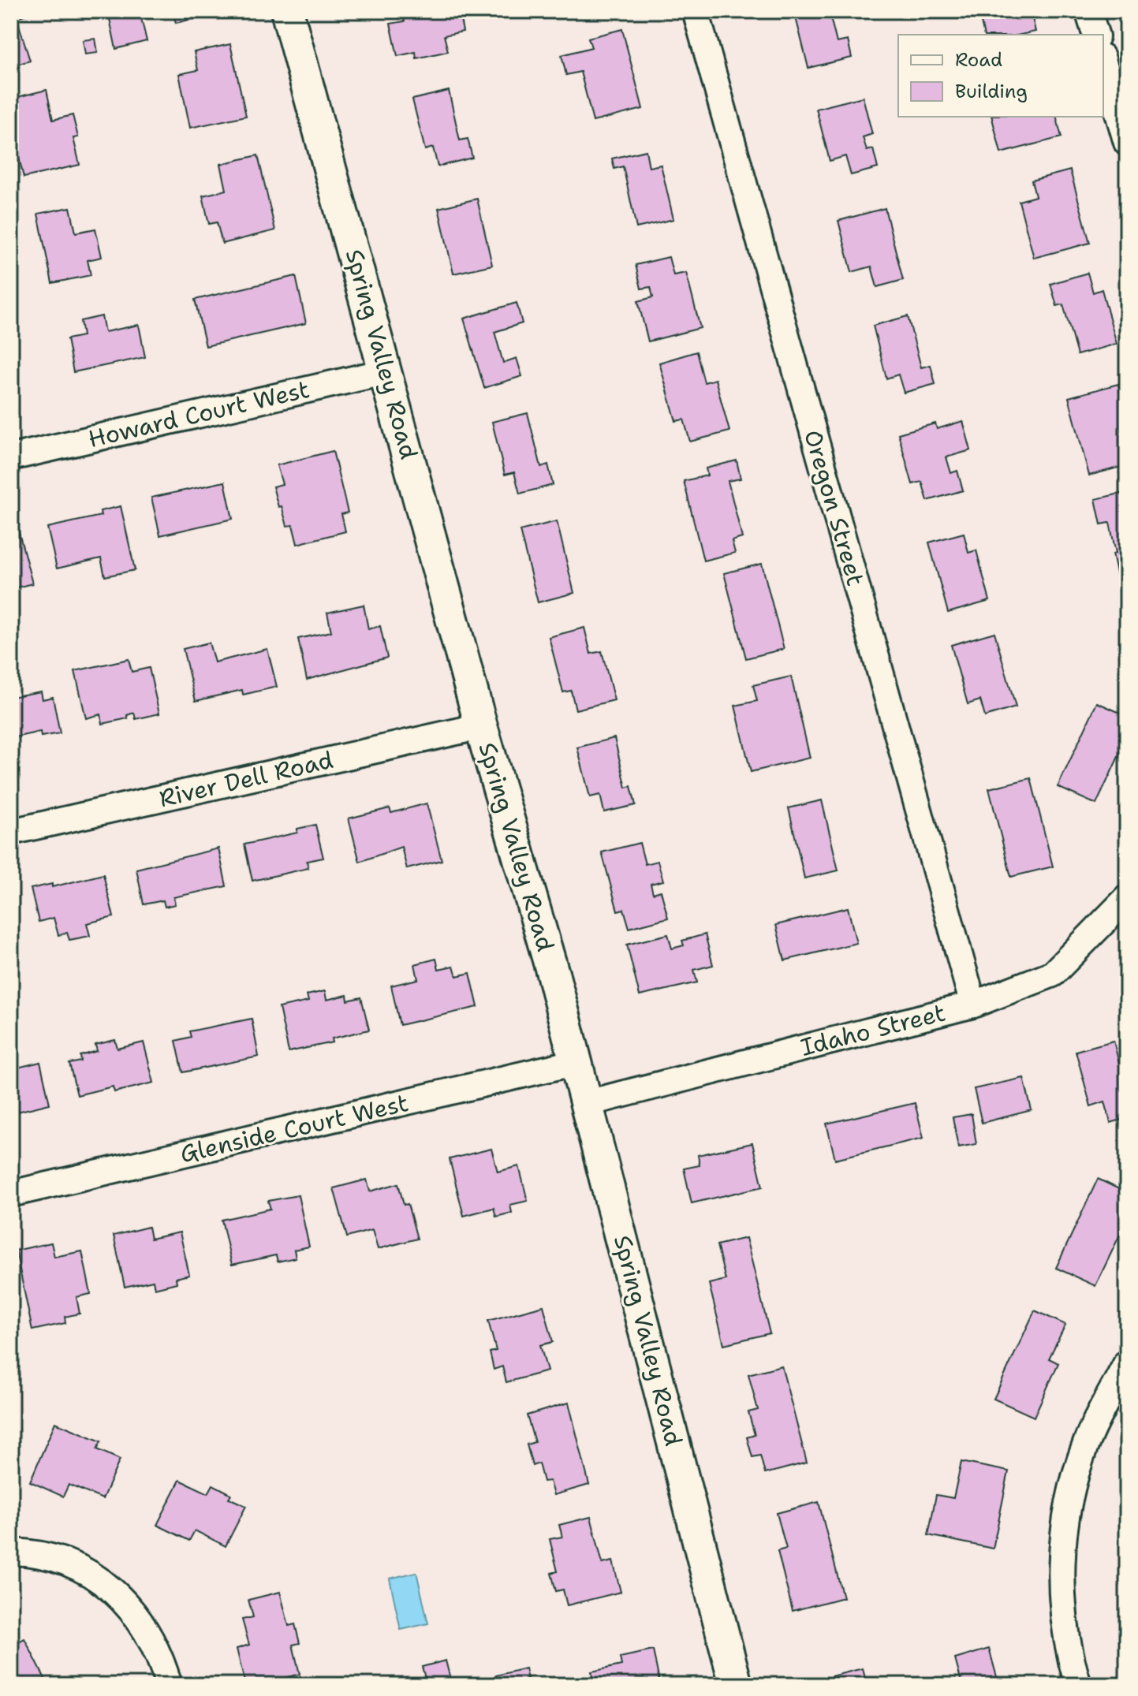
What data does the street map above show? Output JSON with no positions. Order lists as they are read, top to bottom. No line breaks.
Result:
{"streets":{"street":["Spring Valley Road","Howard Court West","Oregon Street","River Dell Road","Idaho Street","Glenside Court West"]},"crossings":[["Spring Valley Road","Howard Court West"],["Spring Valley Road","River Dell Road"],["Spring Valley Road","Idaho Street"],["Spring Valley Road","Glenside Court West"],["Oregon Street","Idaho Street"]],"legend":["Road","Building"]}
